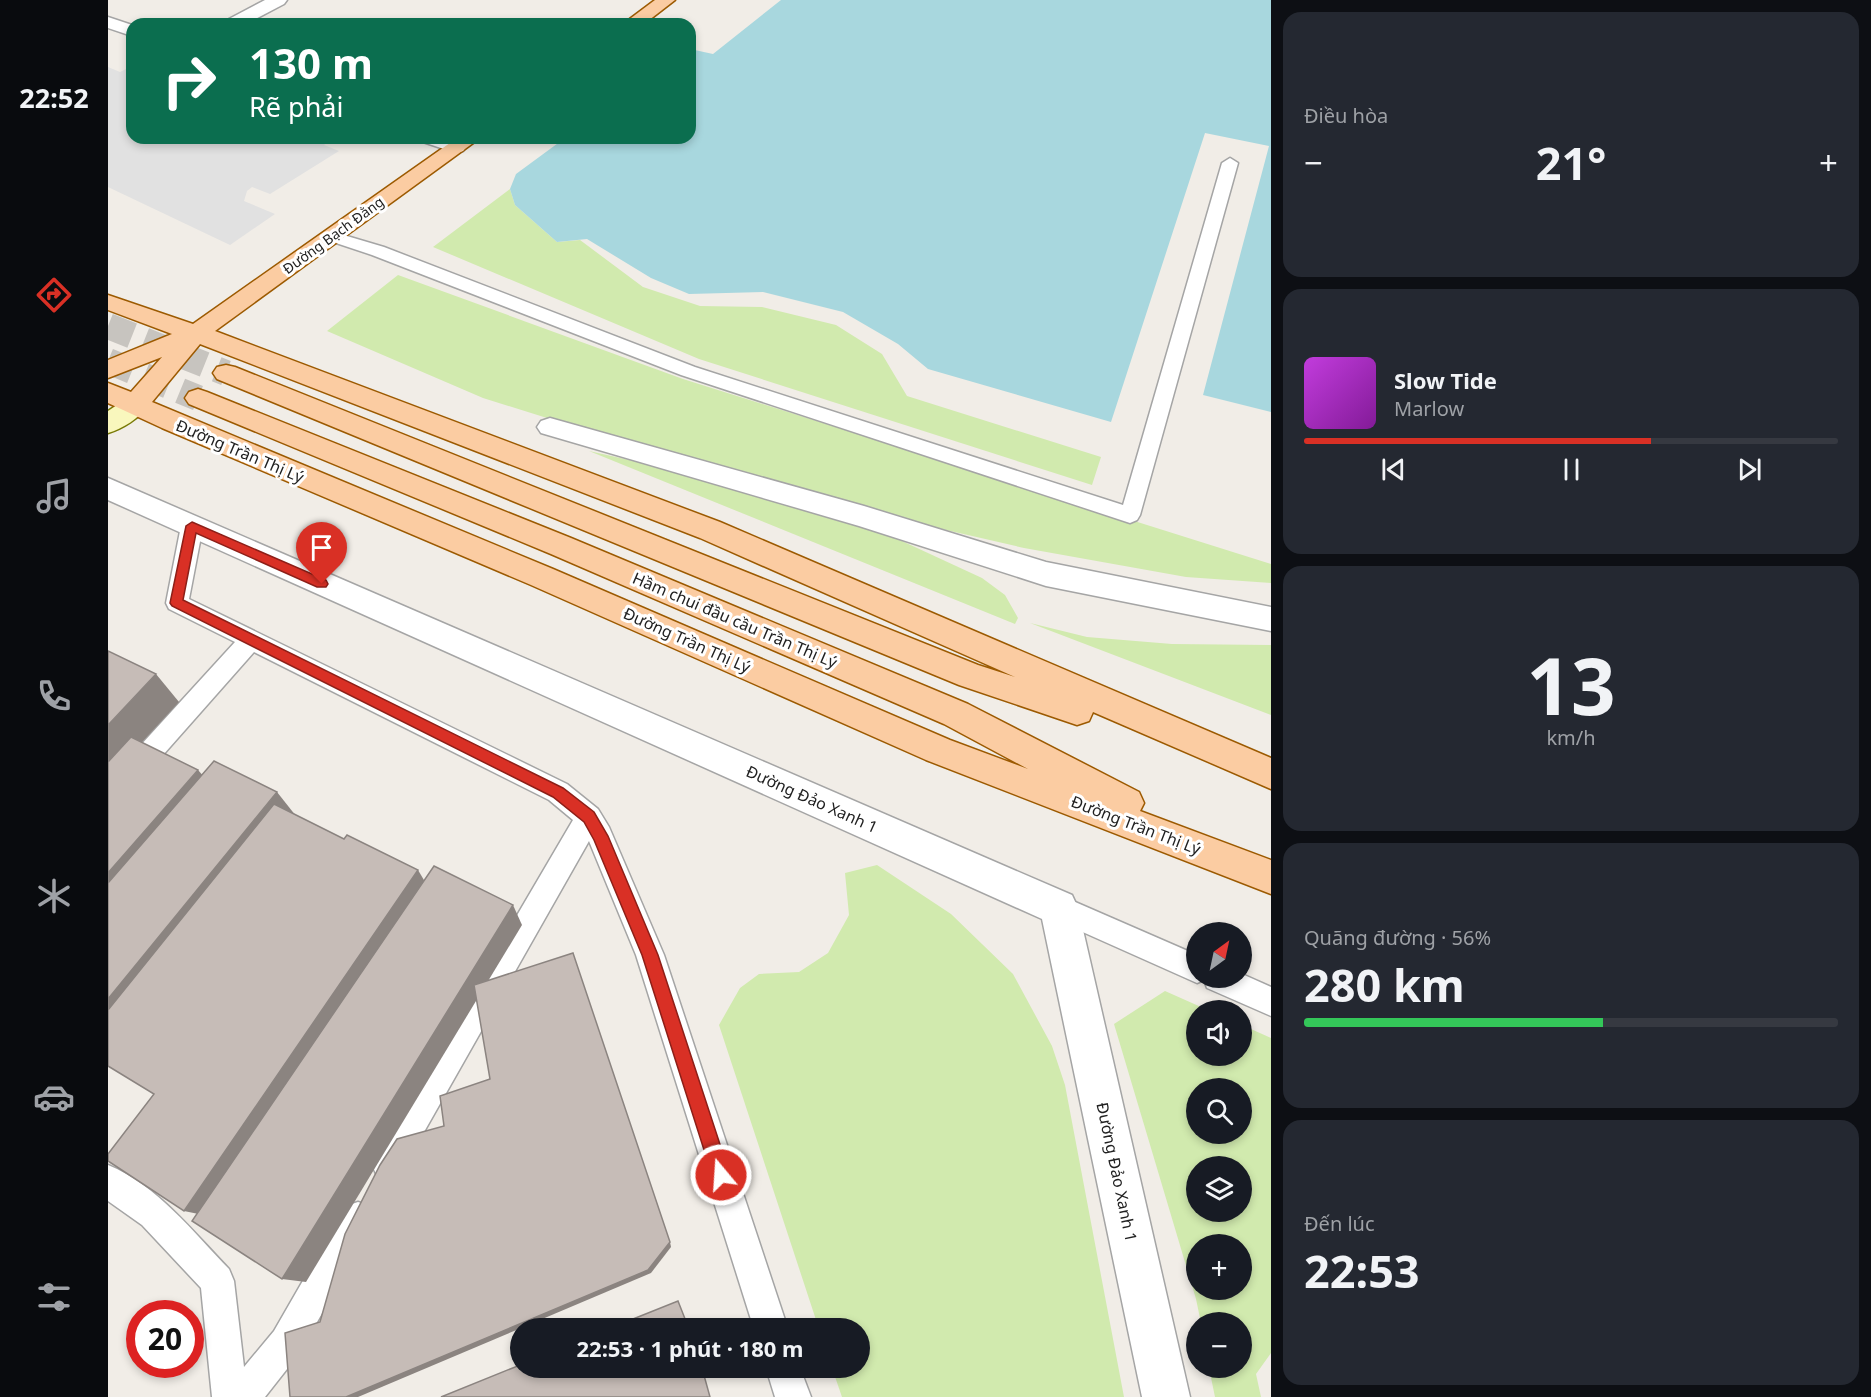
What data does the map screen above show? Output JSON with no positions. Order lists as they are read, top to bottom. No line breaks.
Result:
{"streets":{"main road":["Đường Bạch Đằng","Đường Trần Thị Lý","Hầm chui đầu cầu Trần Thị Lý"],"street":["Đường Đảo Xanh 1"]},"crossings":[["Đường Trần Thị Lý","Hầm chui đầu cầu Trần Thị Lý"]],"north":"top right","page":{"tabs":"22:52","tile":["Điều hòa",["13","km/h"],["Quãng đường · 56%","280 km"],["Đến lúc","22:53"]],"turn":["130 m","Rẽ phải"],"heat":["−","21°","+"],"song":["Slow Tide","Marlow"],"map_buttons":["+","−"],"limit":"20","trip":"22:53 · 1 phút · 180 m"}}
